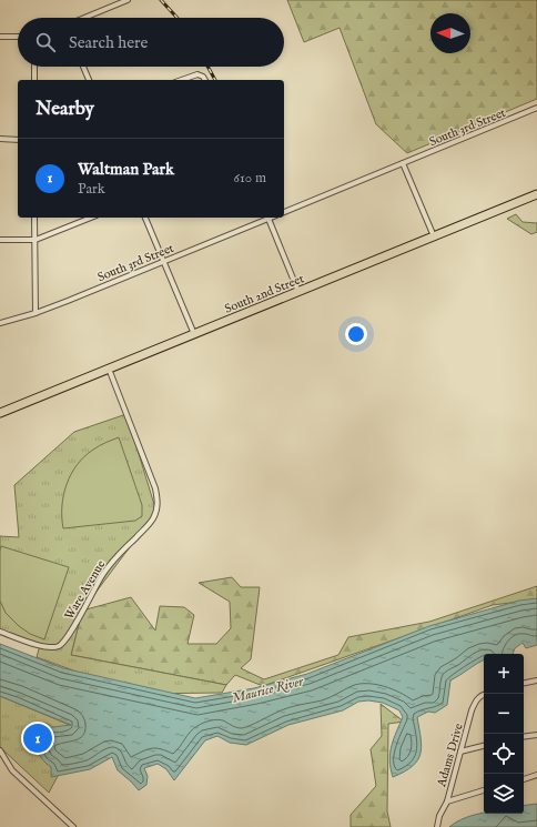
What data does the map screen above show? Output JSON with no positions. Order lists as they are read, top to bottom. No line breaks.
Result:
{"streets":{"main road":["South 2nd Street"],"street":["South 3rd Street","Ware Avenue","Adams Drive"]},"crossings":[["South 2nd Street","Ware Avenue"]],"water":["Maurice River"],"north":"left","page":{"search":"Search here","heading":"Nearby","list":[{"mark":"1","name":"Waltman Park","note":"Park","value":"610 m"}],"map_buttons":["+","−"],"pins":"1"}}
